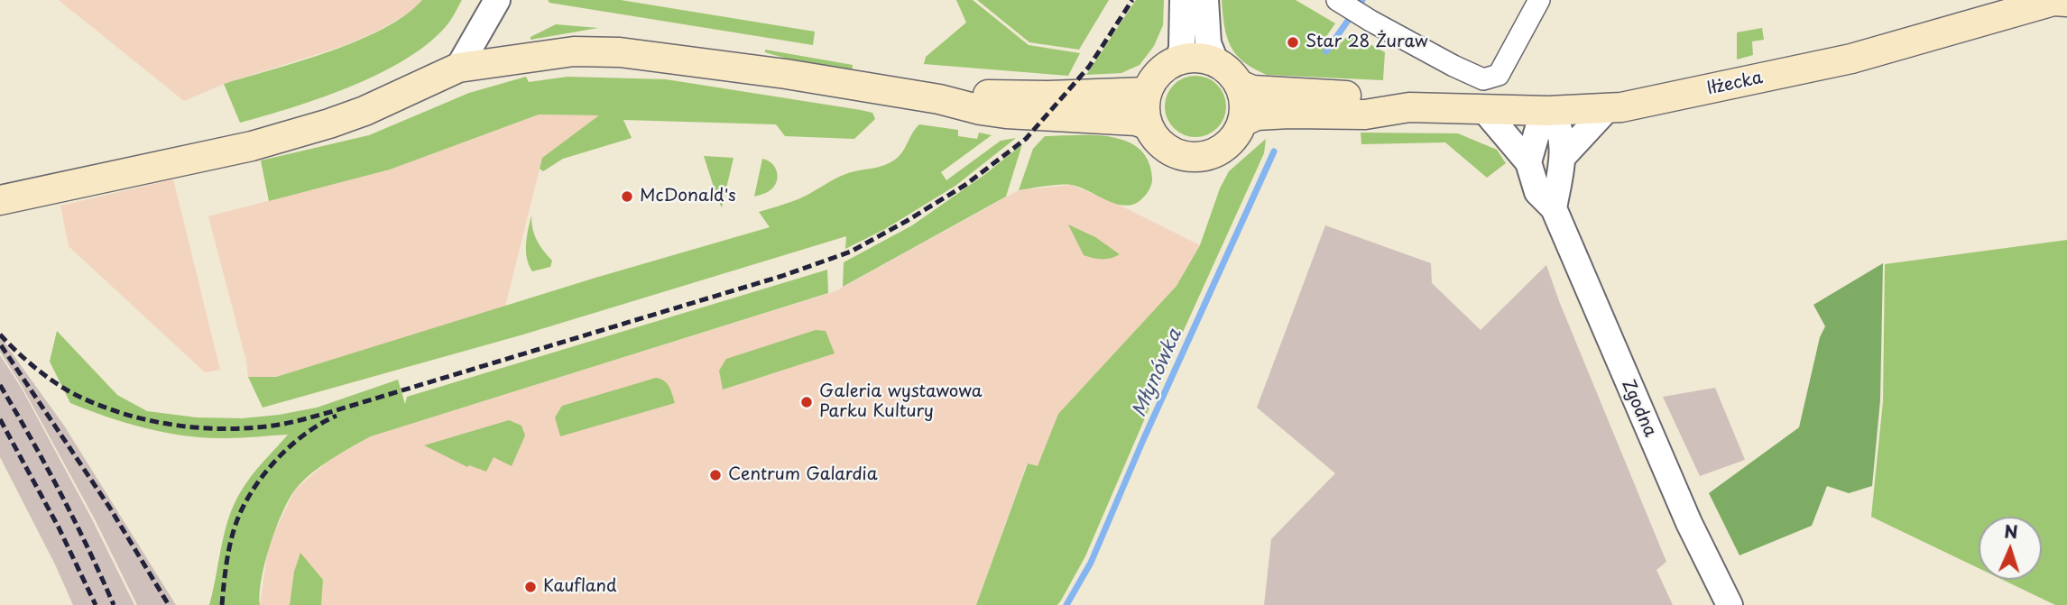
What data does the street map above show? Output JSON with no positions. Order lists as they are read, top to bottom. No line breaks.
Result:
{"streets":{"main road":["Iłżecka"],"street":["Zgodna"]},"crossings":[["Iłżecka","Zgodna"]],"water":["Młynówka"],"places":["Star 28 Żuraw","McDonald's","Galeria wystawowa Parku Kultury","Centrum Galardia","Kaufland"],"north":"top"}
